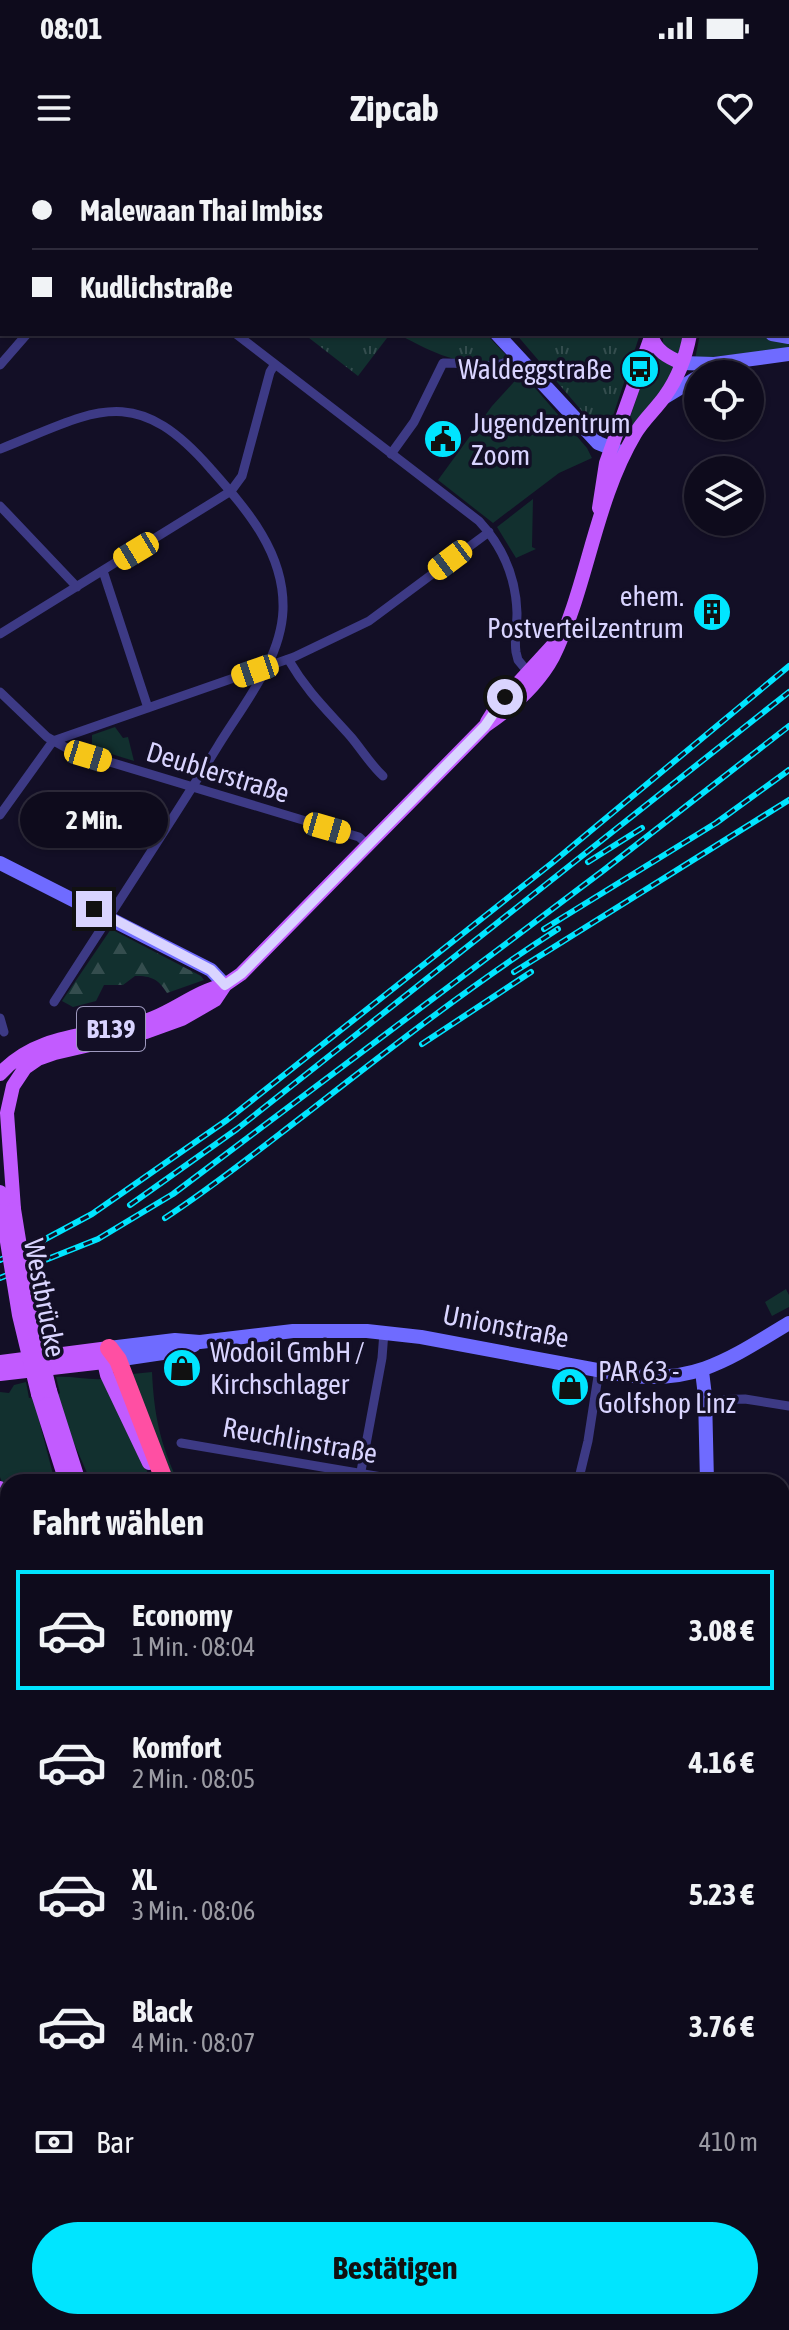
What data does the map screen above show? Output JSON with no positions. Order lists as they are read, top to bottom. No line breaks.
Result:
{"streets":{"main road":["B139","Westbrücke","Unionstraße"],"street":["Deublerstraße","Reuchlinstraße"]},"crossings":[["Deublerstraße","B139"]],"places":{"bus stop":["Waldeggstraße"],"public building":["Jugendzentrum Zoom"],"building":["ehem. Postverteilzentrum"],"shop":["Wodoil GmbH / Kirchschlager","PAR 63 - Golfshop Linz"]},"page":{"status":"08:01","header":"Zipcab","banner":["Malewaan Thai Imbiss","Kudlichstraße"],"bubble":"2 Min.","heading":"Fahrt wählen","list":[{"name":"Economy","note":"1 Min. · 08:04","value":"3.08 €"},{"name":"Komfort","note":"2 Min. · 08:05","value":"4.16 €"},{"name":"XL","note":"3 Min. · 08:06","value":"5.23 €"},{"name":"Black","note":"4 Min. · 08:07","value":"3.76 €"}],"pay":["Bar","410 m"],"buttons":"Bestätigen"}}
